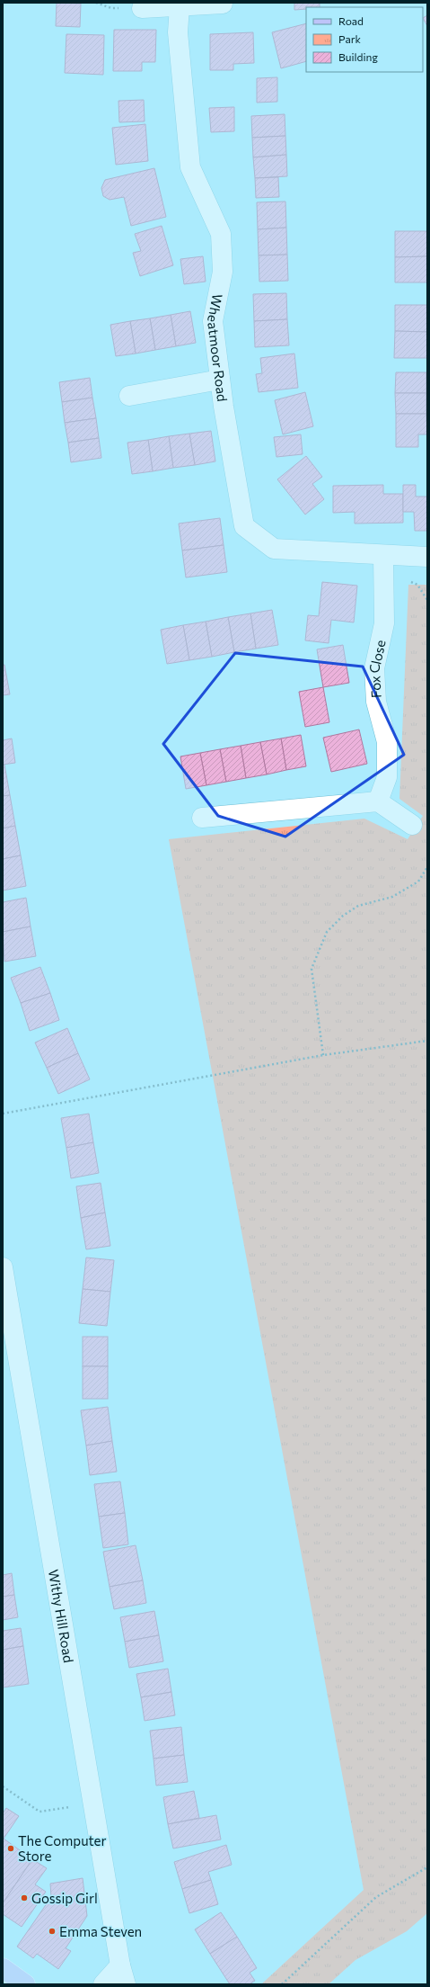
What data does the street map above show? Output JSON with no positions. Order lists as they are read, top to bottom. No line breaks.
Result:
{"streets":{"street":["Wheatmoor Road","Fox Close","Withy Hill Road"]},"crossings":[["Wheatmoor Road","Fox Close"]],"places":["The Computer Store","Gossip Girl","Emma Steven"],"legend":["Road","Park","Building"]}
